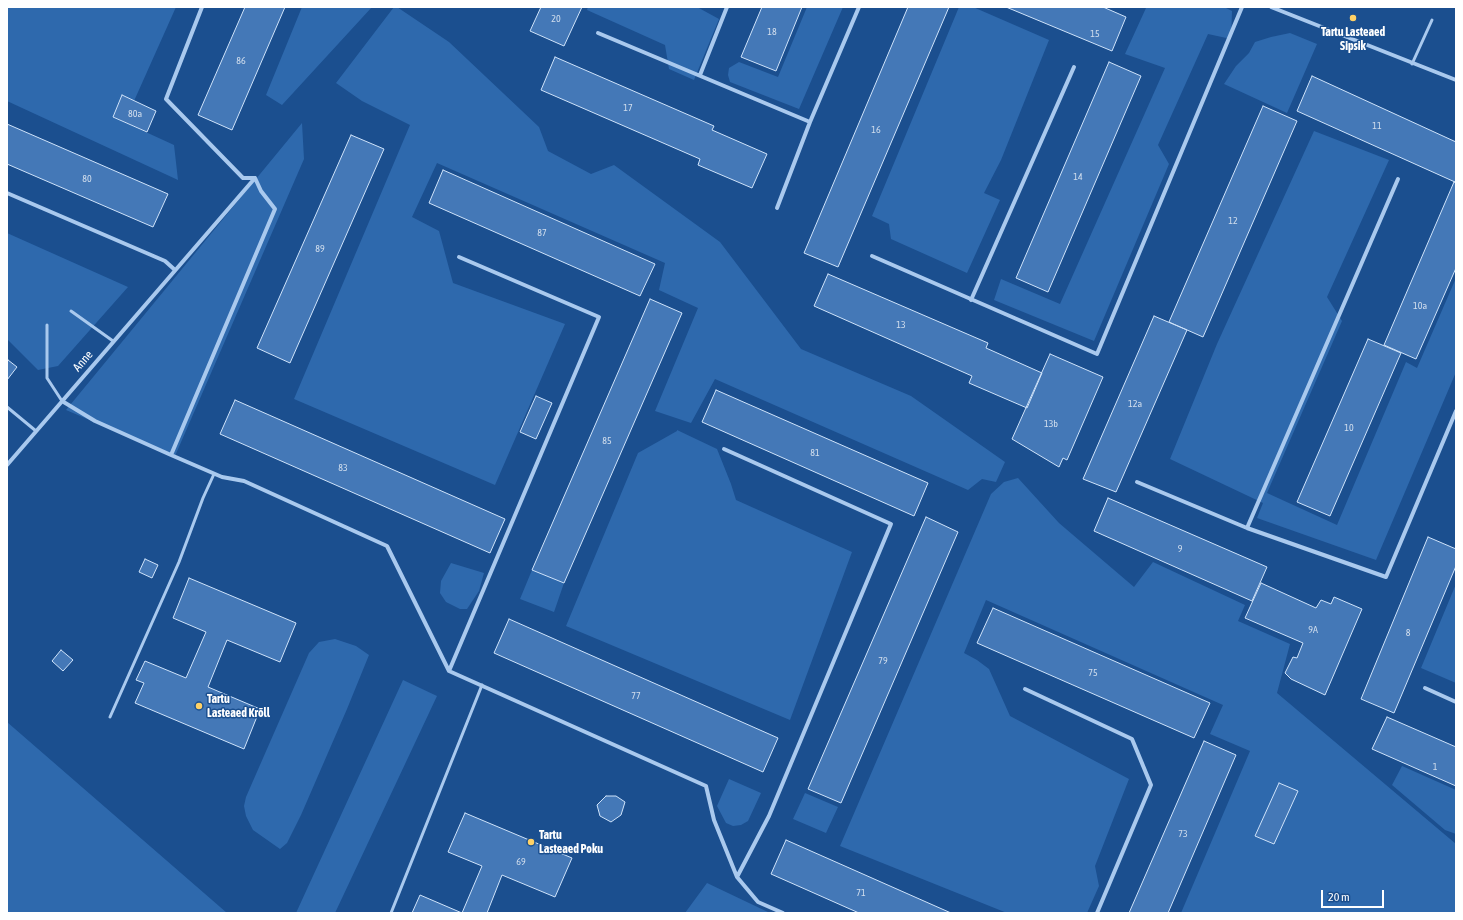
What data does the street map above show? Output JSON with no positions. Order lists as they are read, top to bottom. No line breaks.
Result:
{"streets":{"street":["Anne"]},"places":["Tartu Lasteaed Sipsik","Tartu Lasteaed Krõll","Tartu Lasteaed Poku"],"house_numbers":["20","18","15","86","17","80a","11","16","14","80","12","87","89","10a","13","12a","13b","10","85","81","83","9","9A","8","79","75","77","1","73","69","71"],"scale_bar":"20 m"}
